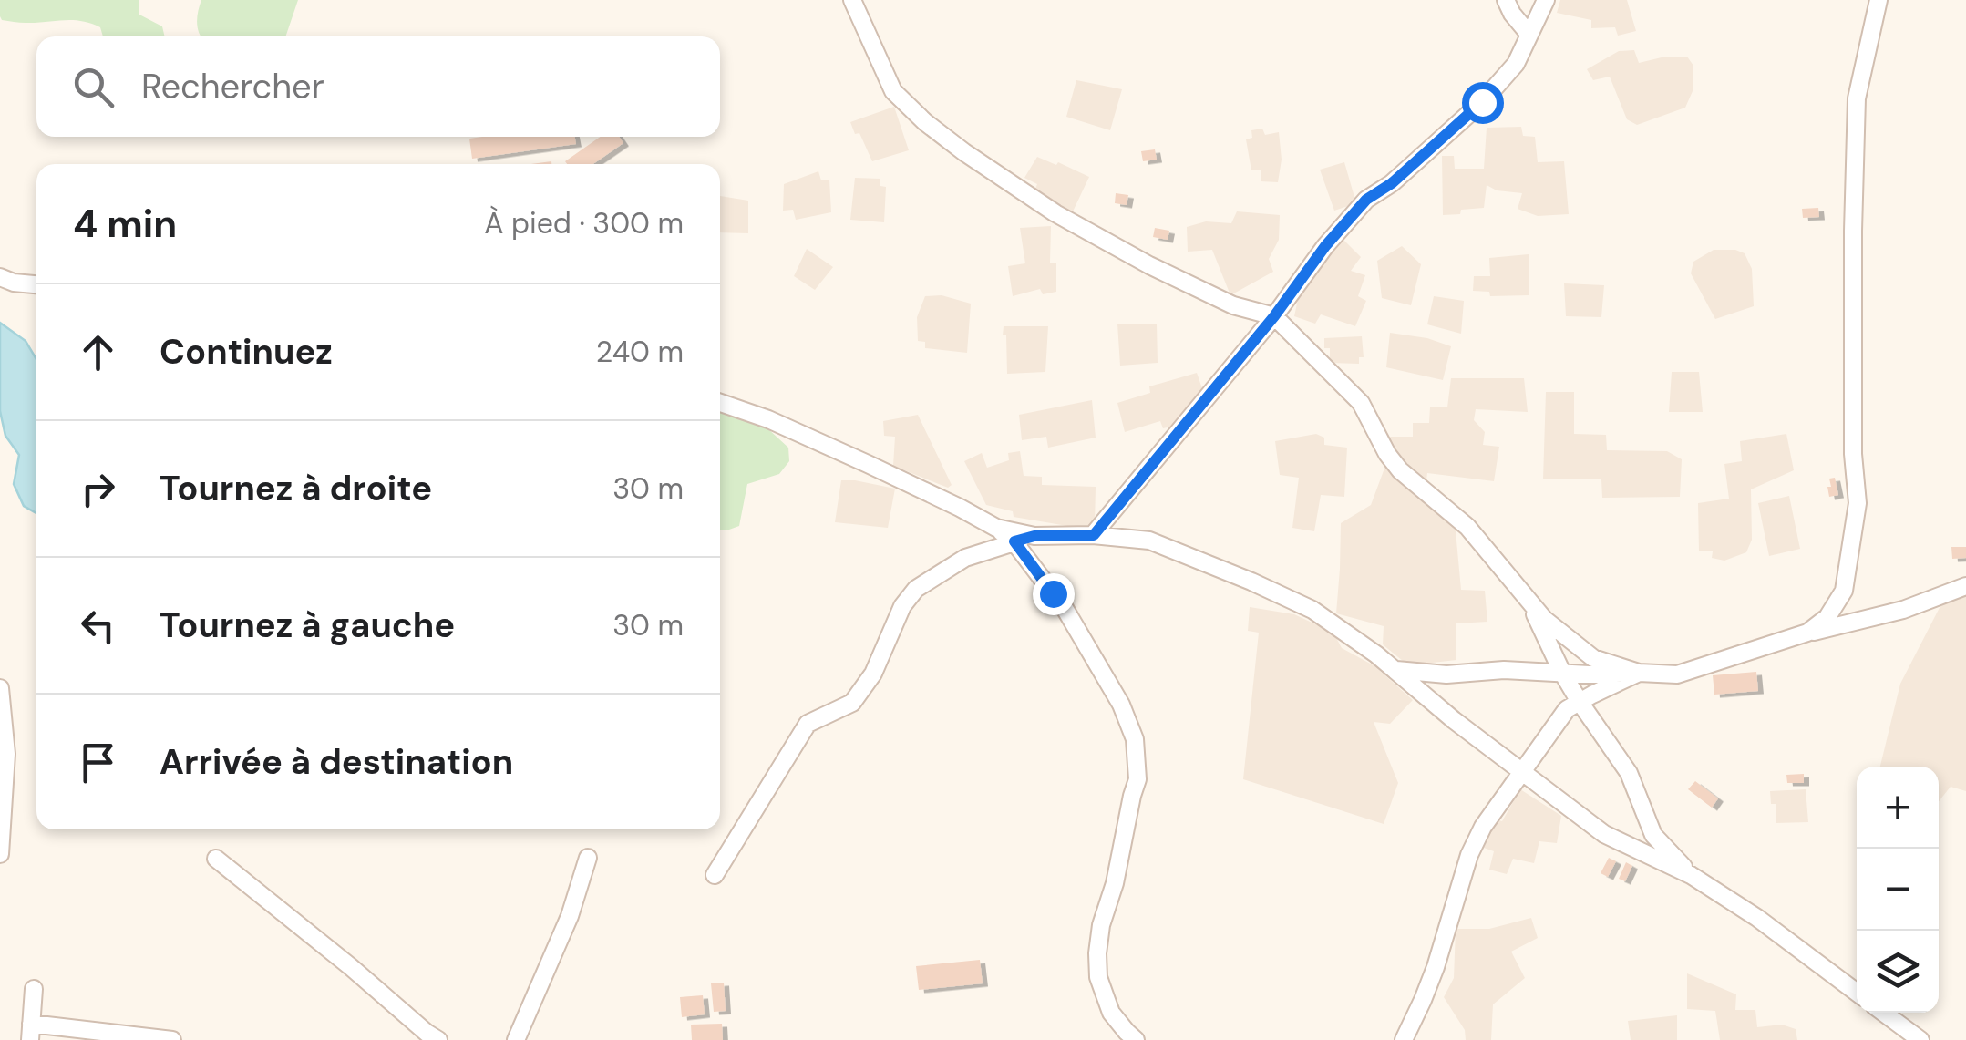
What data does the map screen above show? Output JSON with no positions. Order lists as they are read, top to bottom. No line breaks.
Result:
{"page":{"search":"Rechercher","heading":["4 min","À pied · 300 m"],"list":[["Continuez","240 m"],["Tournez à droite","30 m"],["Tournez à gauche","30 m"],"Arrivée à destination"],"map_buttons":["+","−"]}}
